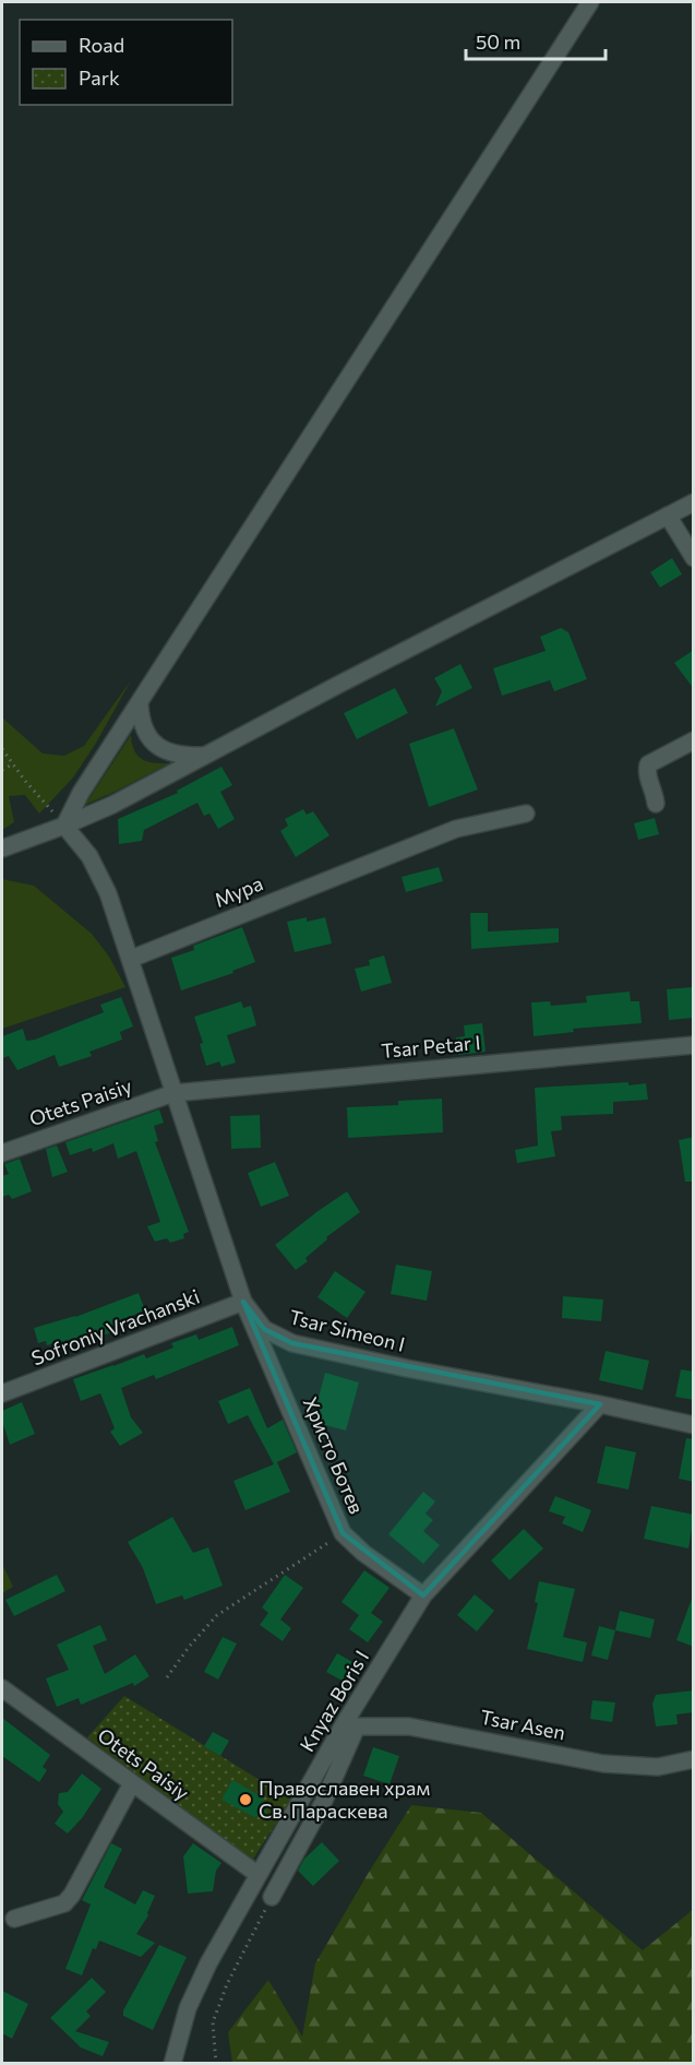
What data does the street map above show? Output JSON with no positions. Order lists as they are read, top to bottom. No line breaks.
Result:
{"streets":{"street":["Мура","Tsar Petar I","Otets Paisiy","Sofroniy Vrachanski","Tsar Simeon I","Христо Ботев","Knyaz Boris I","Tsar Asen"]},"crossings":[["Мура","Tsar Simeon I"],["Tsar Petar I","Otets Paisiy"],["Tsar Petar I","Tsar Simeon I"],["Otets Paisiy","Tsar Simeon I"],["Otets Paisiy","Knyaz Boris I"],["Sofroniy Vrachanski","Tsar Simeon I"],["Sofroniy Vrachanski","Христо Ботев"],["Tsar Simeon I","Христо Ботев"],["Tsar Simeon I","Knyaz Boris I"],["Христо Ботев","Knyaz Boris I"],["Knyaz Boris I","Tsar Asen"]],"places":["Православен храм Св. Параскева"],"legend":["Road","Park"],"scale_bar":"50 m"}
